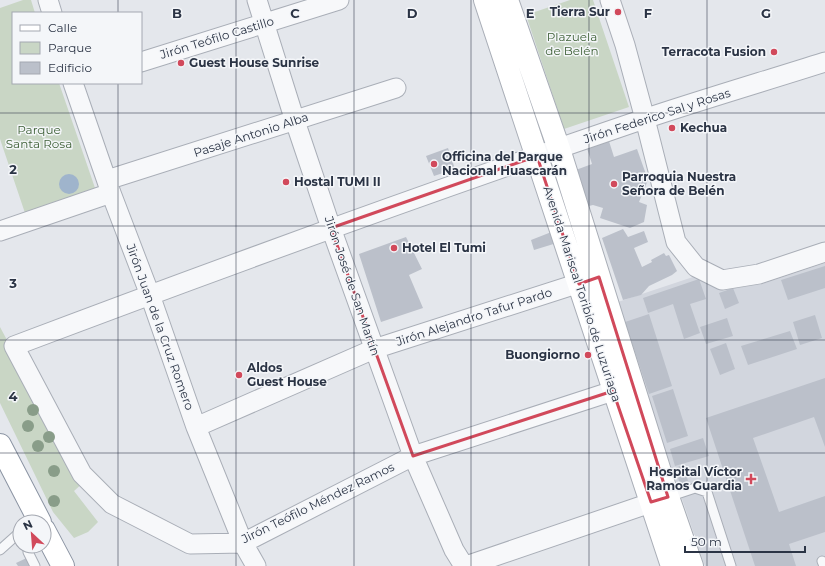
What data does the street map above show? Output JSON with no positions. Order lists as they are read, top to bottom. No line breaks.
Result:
{"streets":{"main road":["Avenida Mariscal Toribio de Luzuriaga"],"street":["Jirón Teófilo Castillo","Jirón Federico Sal y Rosas","Pasaje Antonio Alba","Jirón José de San Martín","Jirón Alejandro Tafur Pardo","Jirón Juan de la Cruz Romero","Jirón Teófilo Méndez Ramos"]},"crossings":[["Jirón Teófilo Castillo","Jirón José de San Martín"],["Jirón Federico Sal y Rosas","Jirón José de San Martín"],["Jirón Federico Sal y Rosas","Avenida Mariscal Toribio de Luzuriaga"],["Jirón Federico Sal y Rosas","Jirón Juan de la Cruz Romero"],["Jirón Federico Sal y Rosas","Jirón Teófilo Méndez Ramos"],["Pasaje Antonio Alba","Jirón José de San Martín"],["Pasaje Antonio Alba","Jirón Juan de la Cruz Romero"],["Jirón José de San Martín","Jirón Alejandro Tafur Pardo"],["Jirón José de San Martín","Jirón Teófilo Méndez Ramos"],["Avenida Mariscal Toribio de Luzuriaga","Jirón Alejandro Tafur Pardo"],["Avenida Mariscal Toribio de Luzuriaga","Jirón Teófilo Méndez Ramos"],["Jirón Alejandro Tafur Pardo","Jirón Juan de la Cruz Romero"],["Jirón Juan de la Cruz Romero","Jirón Teófilo Méndez Ramos"]],"parks":["Plazuela de Belén","Parque Santa Rosa"],"places":{"other":["Tierra Sur","Terracota Fusion","Guest House Sunrise","Kechua","Officina del Parque Nacional Huascarán","Hostal TUMI II","Parroquia Nuestra Señora de Belén","Hotel El Tumi","Buongiorno","Aldos Guest House"],"health":["Hospital Víctor Ramos Guardia"]},"legend":["Calle","Parque","Edificio"],"scale_bar":"50 m","north":"top left","grid":{"columns":["B","C","D","E","F","G"],"rows":["2","3","4"]}}
